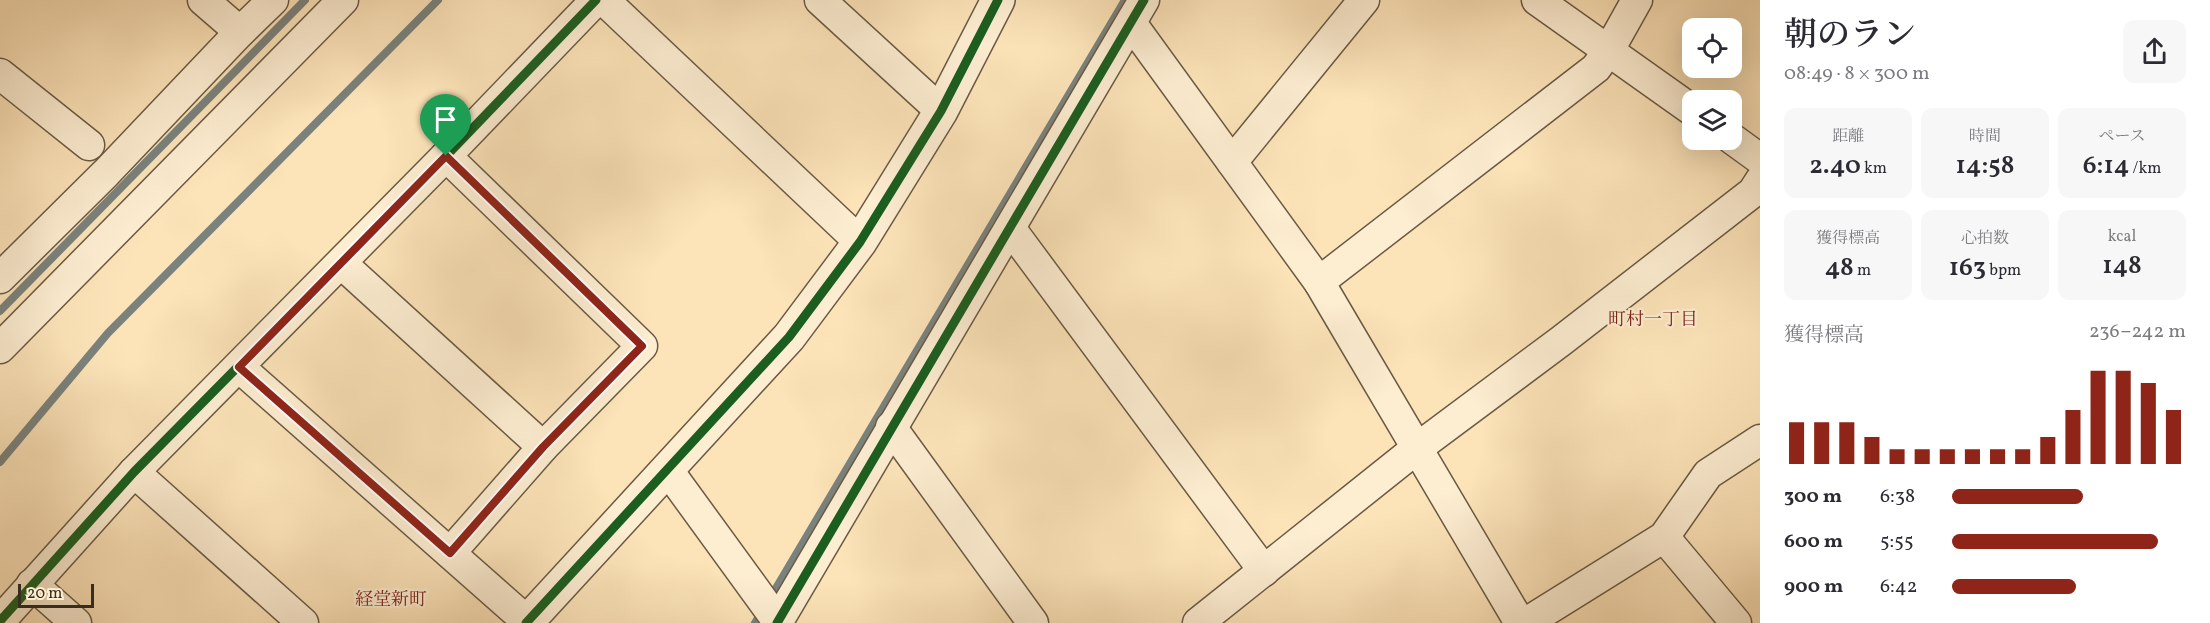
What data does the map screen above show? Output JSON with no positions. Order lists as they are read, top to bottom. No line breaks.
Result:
{"districts":["町村一丁目","経堂新町"],"scale_bar":"20 m","page":{"heading":["朝のラン","08:49 · 8 × 300 m"],"stats":[["距離","2.40 km"],["時間","14:58"],["ペース","6:14 /km"],["獲得標高","48 m"],["心拍数","163 bpm"],["kcal","148"]],"chart":["獲得標高","236–242 m"],"list":[{"name":"300 m","note":"6:38"},{"name":"600 m","note":"5:55"},{"name":"900 m","note":"6:42"}],"scale":"20 m"}}
